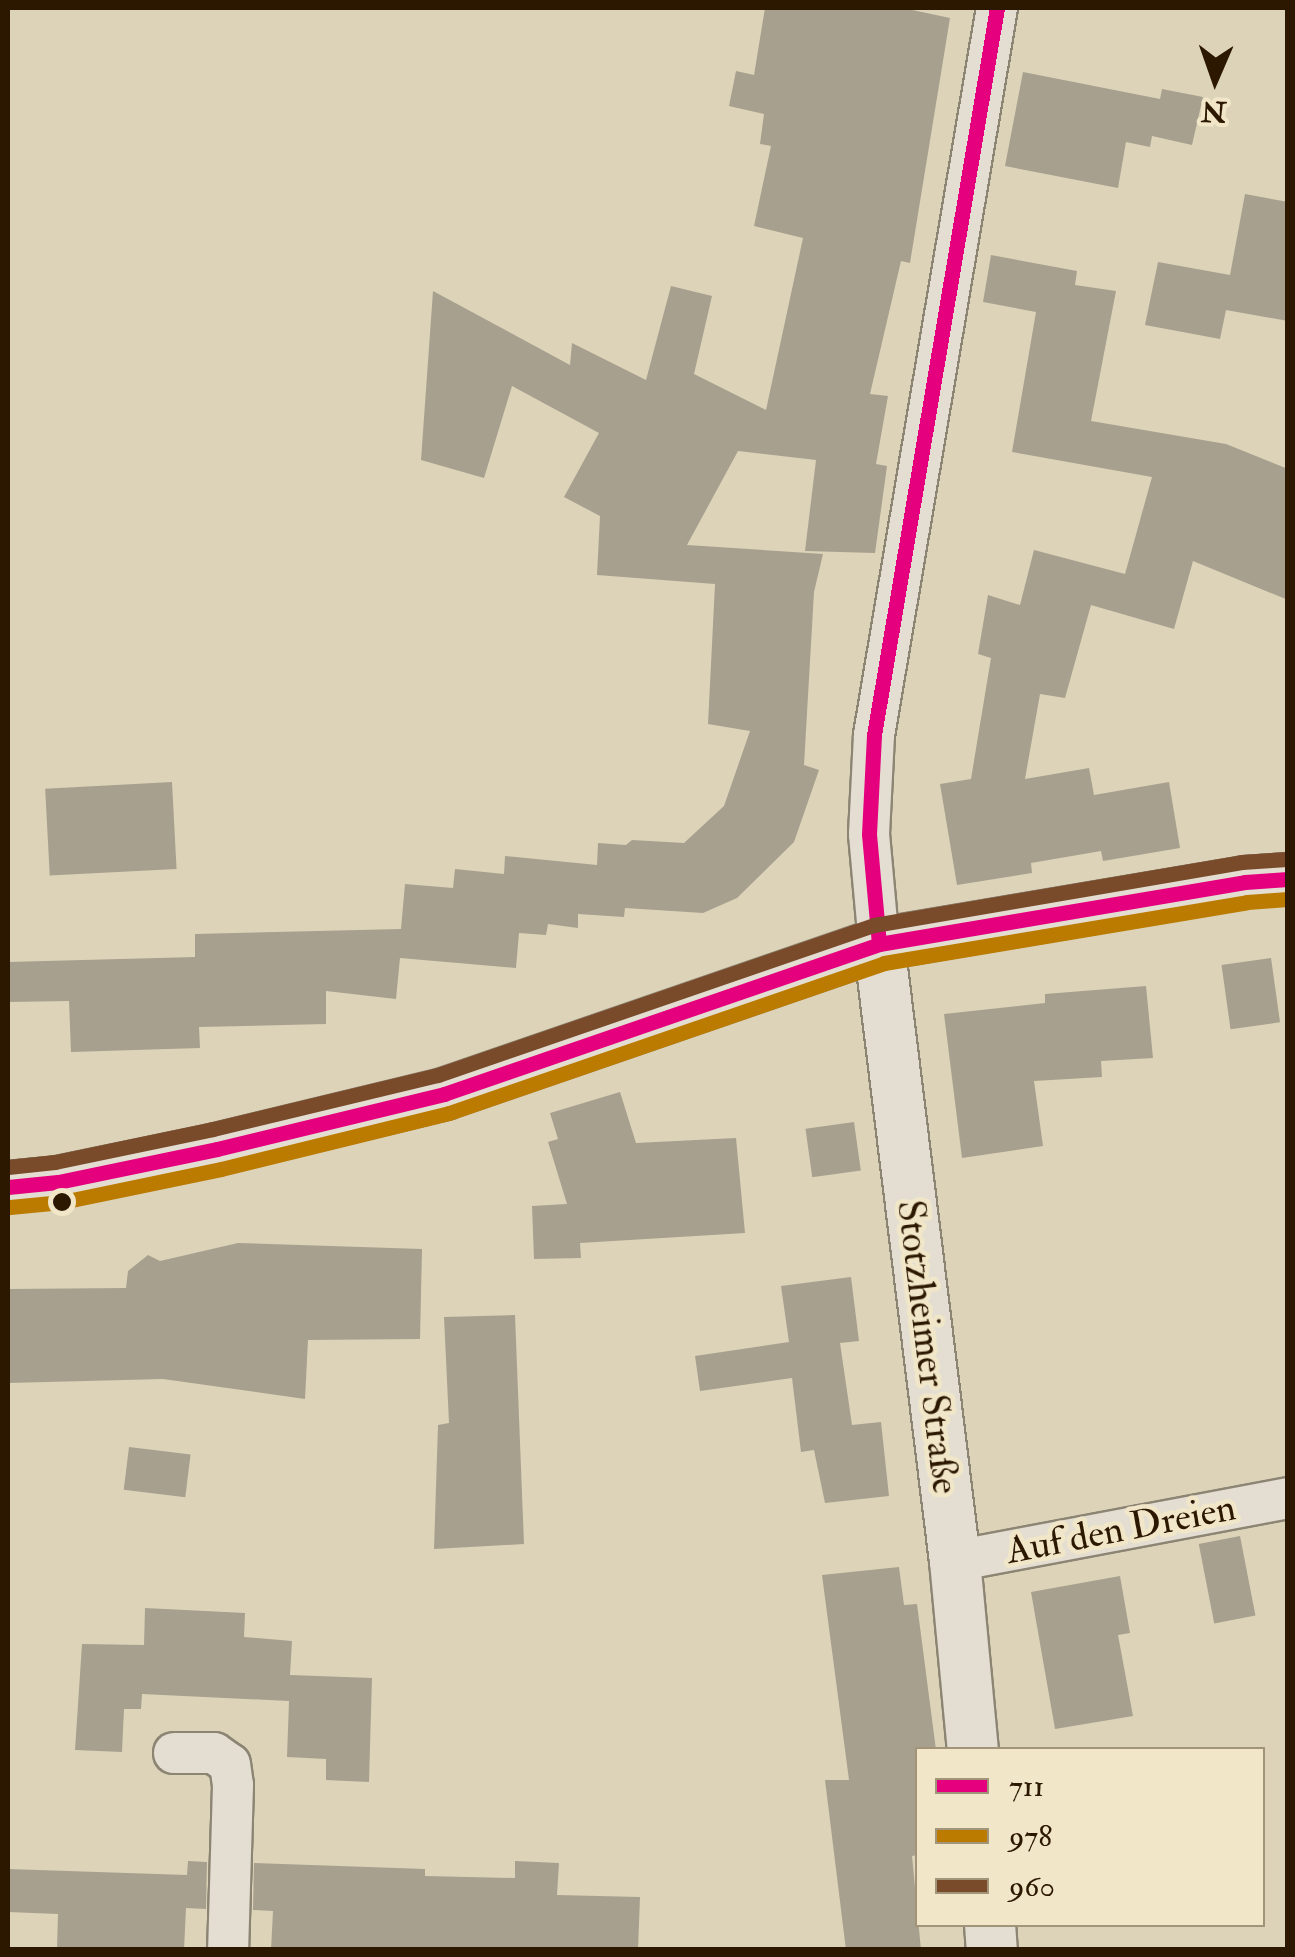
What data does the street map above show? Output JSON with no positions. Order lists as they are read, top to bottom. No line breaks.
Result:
{"streets":{"street":["Stotzheimer Straße","Auf den Dreien"]},"crossings":[["Stotzheimer Straße","Auf den Dreien"]],"lines":["transit line 711","transit line 960","transit line 978"],"legend":["711","978","960"],"north":"bottom"}
